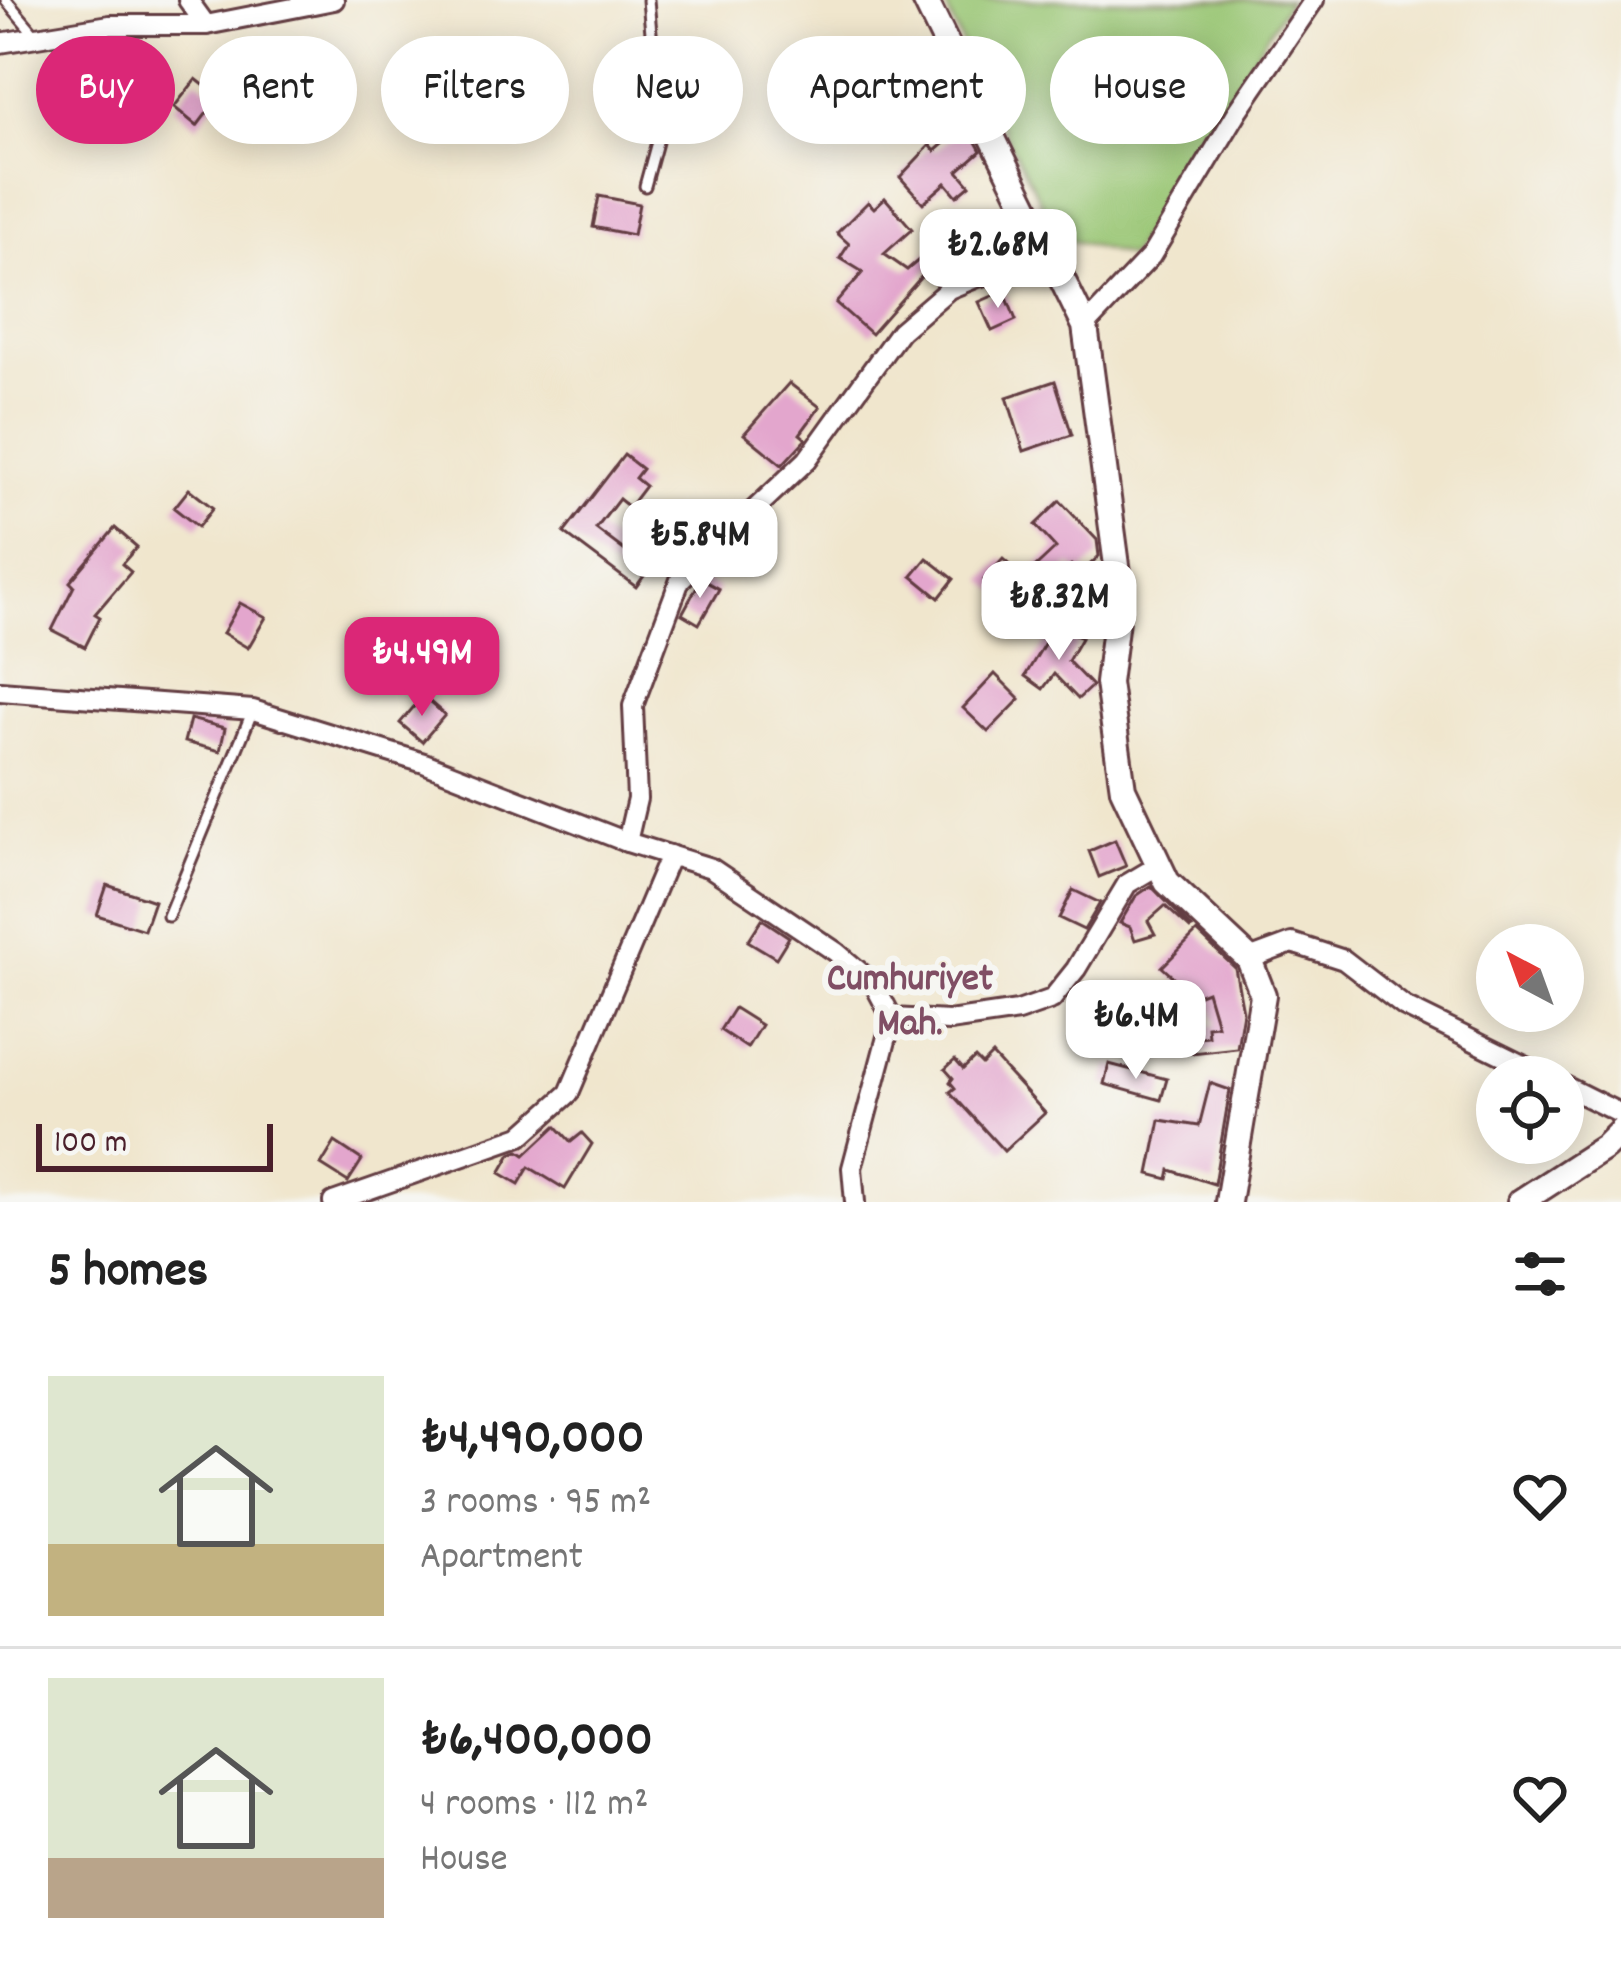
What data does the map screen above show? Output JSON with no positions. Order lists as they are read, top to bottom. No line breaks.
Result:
{"districts":["Cumhuriyet Mah."],"scale_bar":"100 m","north":"top left","page":{"chip":["Buy","Rent","Filters","New","Apartment","House"],"price":["₺2.68M","₺5.84M","₺8.32M","₺4.49M","₺6.4M"],"scale":"100 m","heading":"5 homes","list":[{"name":"₺4,490,000","note":"3 rooms · 95 m² · Apartment"},{"name":"₺6,400,000","note":"4 rooms · 112 m² · House"}]}}
